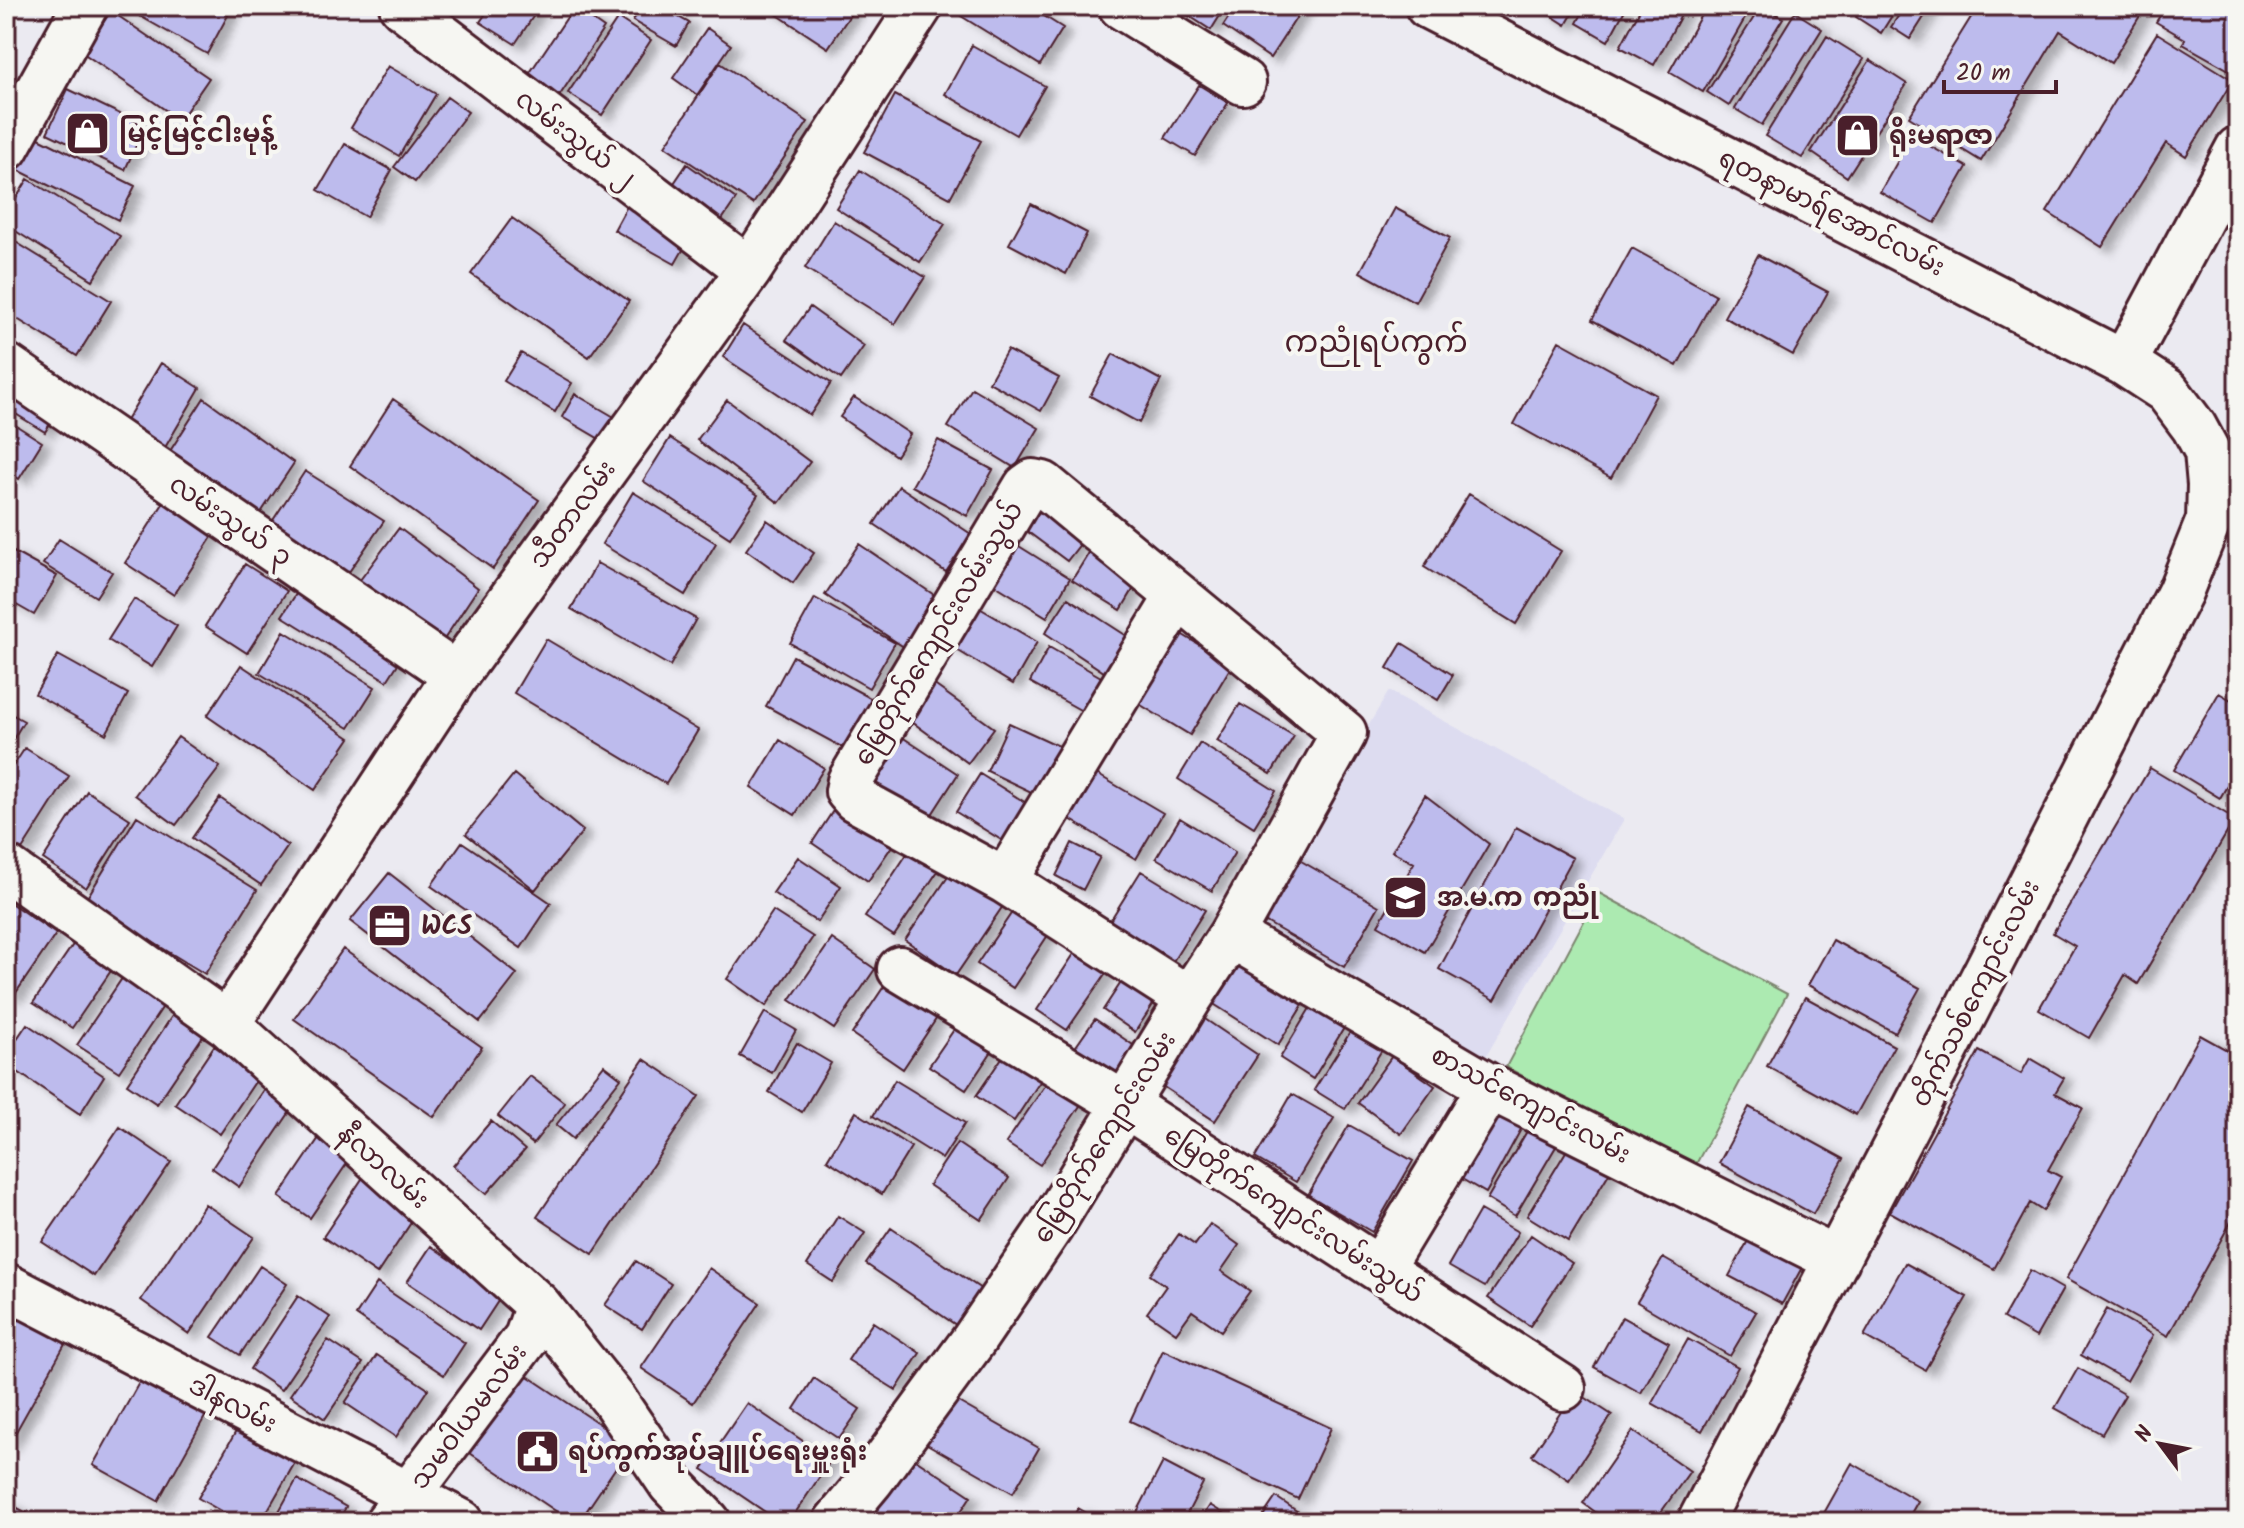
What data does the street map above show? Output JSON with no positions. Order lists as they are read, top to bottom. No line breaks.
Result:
{"streets":{"street":["လမ်းသွယ် ၂","ရတနာမာရ်အောင်လမ်း","သီတာလမ်း","လမ်းသွယ် ၃","မြေတိုက်ကျောင်းလမ်းသွယ်","တိုက်သစ်ကျောင်းလမ်း","စာသင်ကျောင်းလမ်း","မြေတိုက်ကျောင်းလမ်း","နီလာလမ်း","ဒါနလမ်း","သမဝါယမလမ်း"]},"crossings":[["လမ်းသွယ် ၂","သီတာလမ်း"],["ရတနာမာရ်အောင်လမ်း","တိုက်သစ်ကျောင်းလမ်း"],["သီတာလမ်း","လမ်းသွယ် ၃"],["သီတာလမ်း","နီလာလမ်း"],["မြေတိုက်ကျောင်းလမ်းသွယ်","မြေတိုက်ကျောင်းလမ်း"],["တိုက်သစ်ကျောင်းလမ်း","စာသင်ကျောင်းလမ်း"],["စာသင်ကျောင်းလမ်း","မြေတိုက်ကျောင်းလမ်း"],["နီလာလမ်း","သမဝါယမလမ်း"],["ဒါနလမ်း","သမဝါယမလမ်း"]],"districts":["ကညုံရပ်ကွက်"],"places":{"shop":["မြင့်မြင့်ငါးမုန့်","ရိုးမရာဇာ"],"school or university":["အ.မ.က ကညုံ"],"office":["WCS"],"public building":["ရပ်ကွက်အုပ်ချူပ်ရေးမှူးရုံး"]},"scale_bar":"20 m","north":"top left"}
